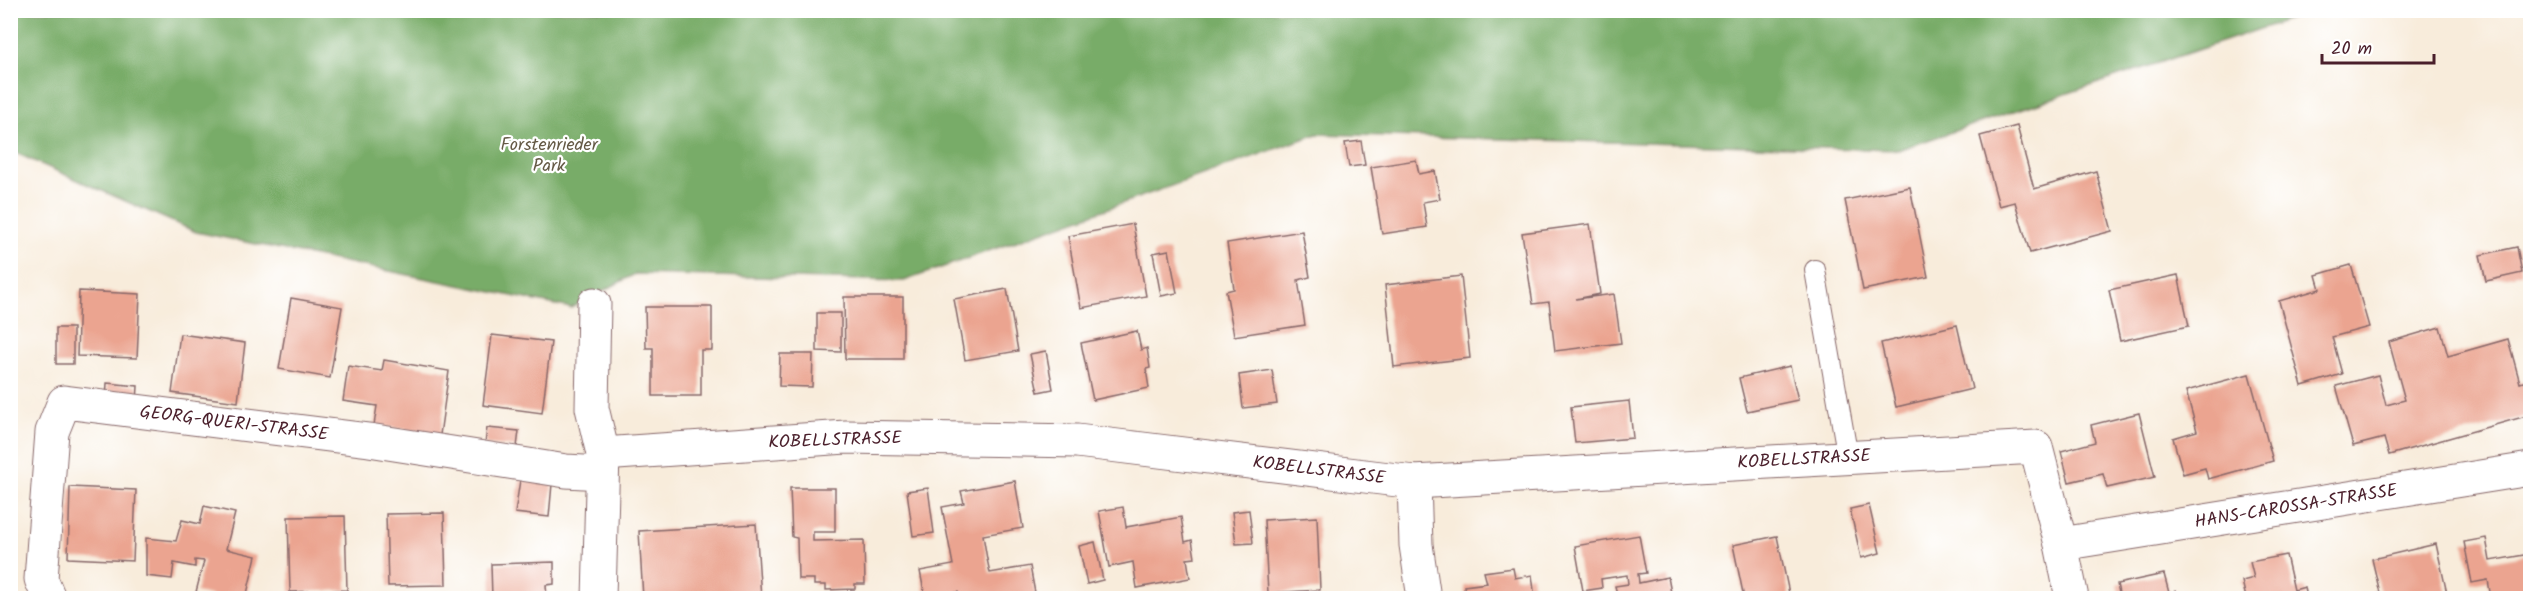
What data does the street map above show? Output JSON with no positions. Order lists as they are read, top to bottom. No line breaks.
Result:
{"streets":{"street":["GEORG-QUERI-STRASSE","KOBELLSTRASSE","HANS-CAROSSA-STRASSE"]},"crossings":[["GEORG-QUERI-STRASSE","KOBELLSTRASSE"],["KOBELLSTRASSE","HANS-CAROSSA-STRASSE"]],"parks":["Forstenrieder Park"],"scale_bar":"20 m"}
